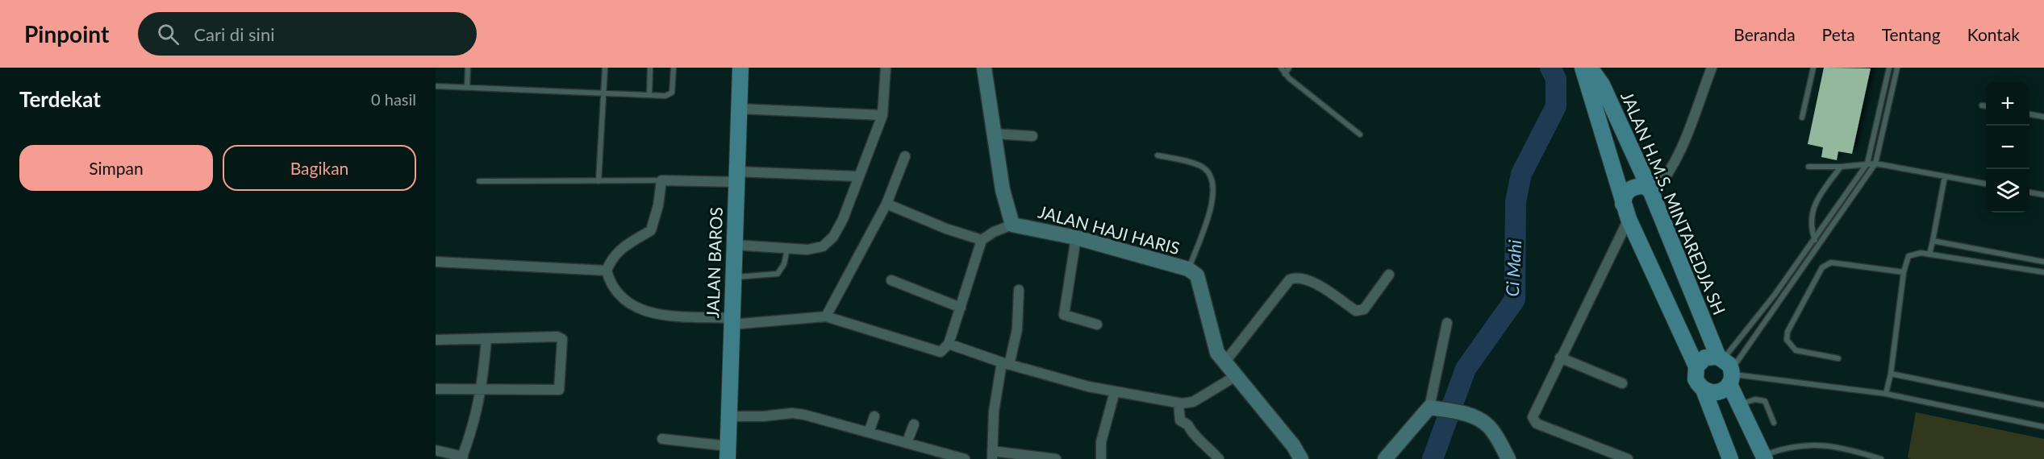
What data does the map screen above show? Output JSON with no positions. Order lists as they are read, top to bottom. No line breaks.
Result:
{"streets":{"main road":["JALAN H.M.S. MINTAREDJA SH","JALAN BAROS"],"street":["JALAN HAJI HARIS"]},"water":["Ci Mahi"],"page":{"header":"Pinpoint","search":"Cari di sini","nav":["Beranda","Peta","Tentang","Kontak"],"heading":["Terdekat","0 hasil"],"map_buttons":["+","−"],"buttons":["Simpan","Bagikan"]}}
